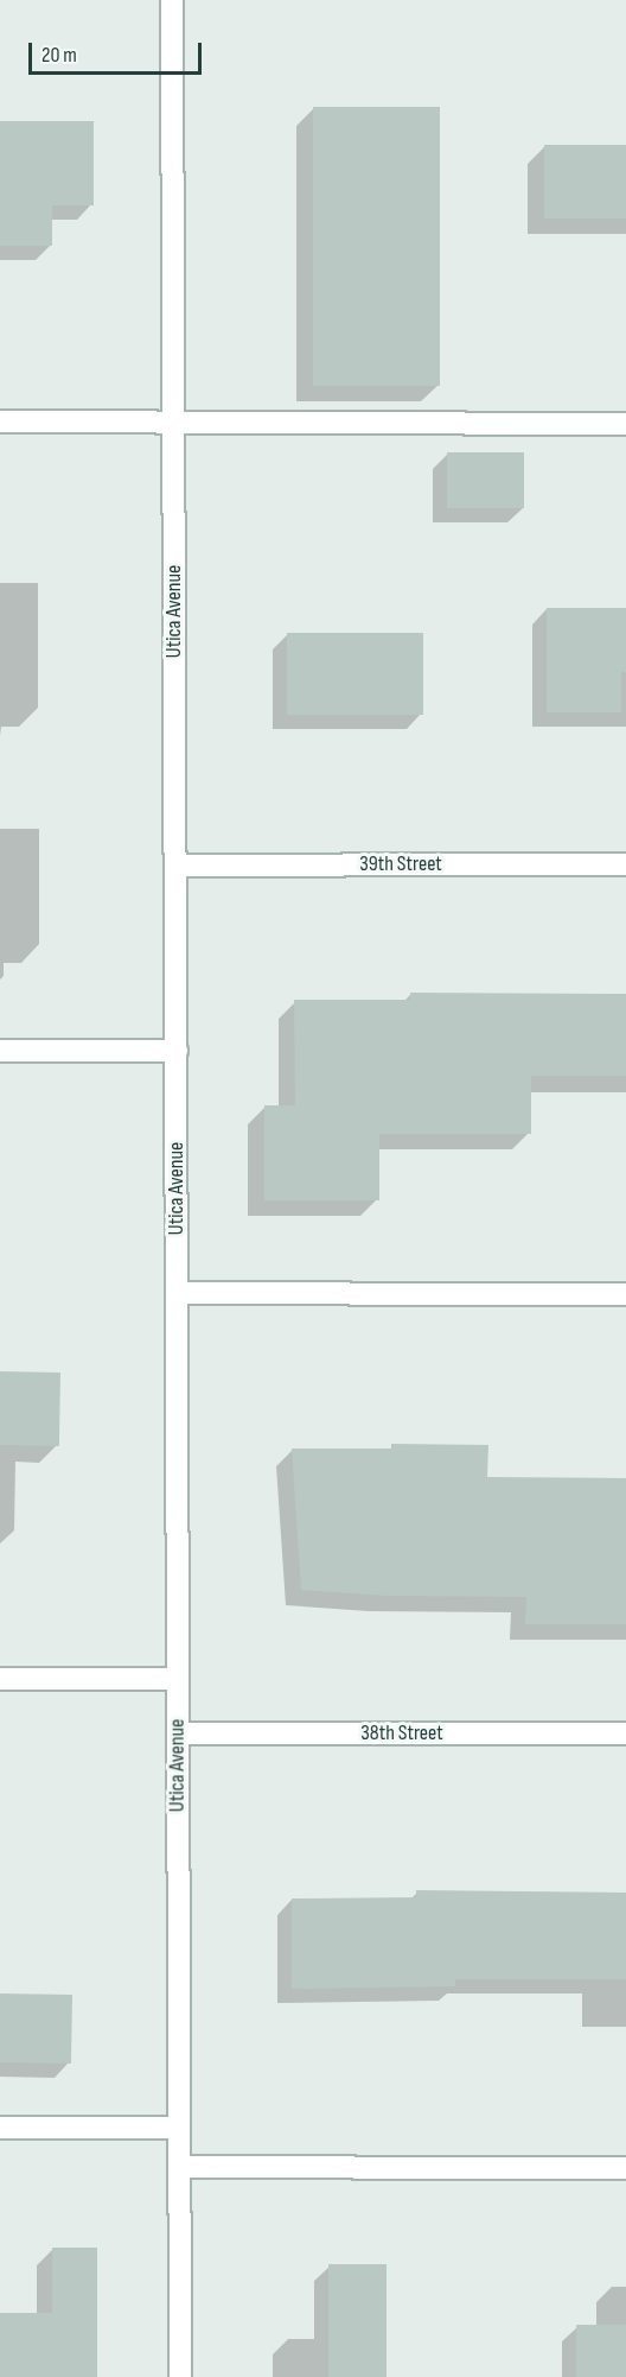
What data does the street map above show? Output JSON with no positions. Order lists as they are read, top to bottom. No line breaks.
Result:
{"streets":{"street":["Utica Avenue","39th Street","38th Street"]},"crossings":[["Utica Avenue","39th Street"],["Utica Avenue","38th Street"]],"scale_bar":"20 m"}
